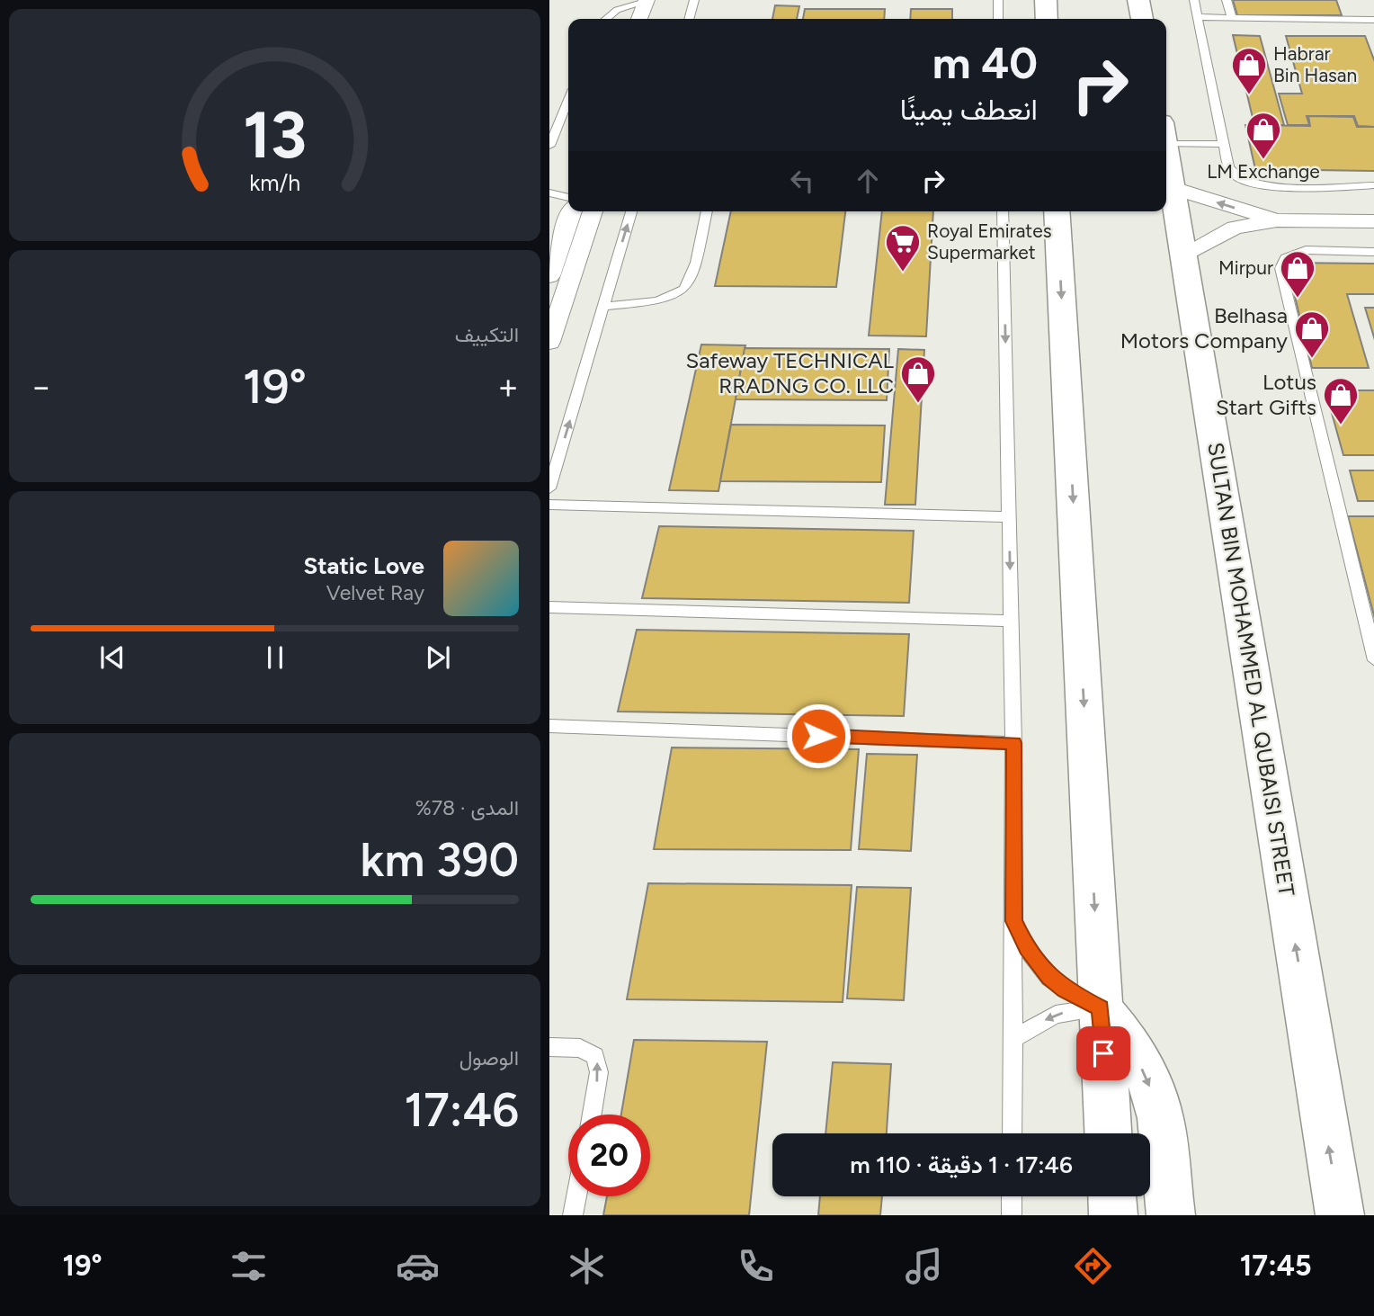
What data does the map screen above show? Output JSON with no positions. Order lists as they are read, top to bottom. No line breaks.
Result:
{"streets":{"main road":["SULTAN BIN MOHAMMED AL QUBAISI STREET"]},"places":{"shop":["Habrar Bin Hasan","LM Exchange","Mirpur","Belhasa Motors Company","Safeway TECHNICAL RRADNG CO. LLC","Lotus Start Gifts"],"supermarket":["Royal Emirates Supermarket"]},"page":{"turn":["40 m","انعطف يمينًا"],"tile":["التكييف",["المدى · 78%","390 km"],["الوصول","17:46"]],"heat":["−","19°","+"],"song":["Static Love","Velvet Ray"],"limit":"20","trip":"17:46 · 1 دقيقة · 110 m","tabs":["17:45","19°"],"gauge":["13","km/h"]}}
